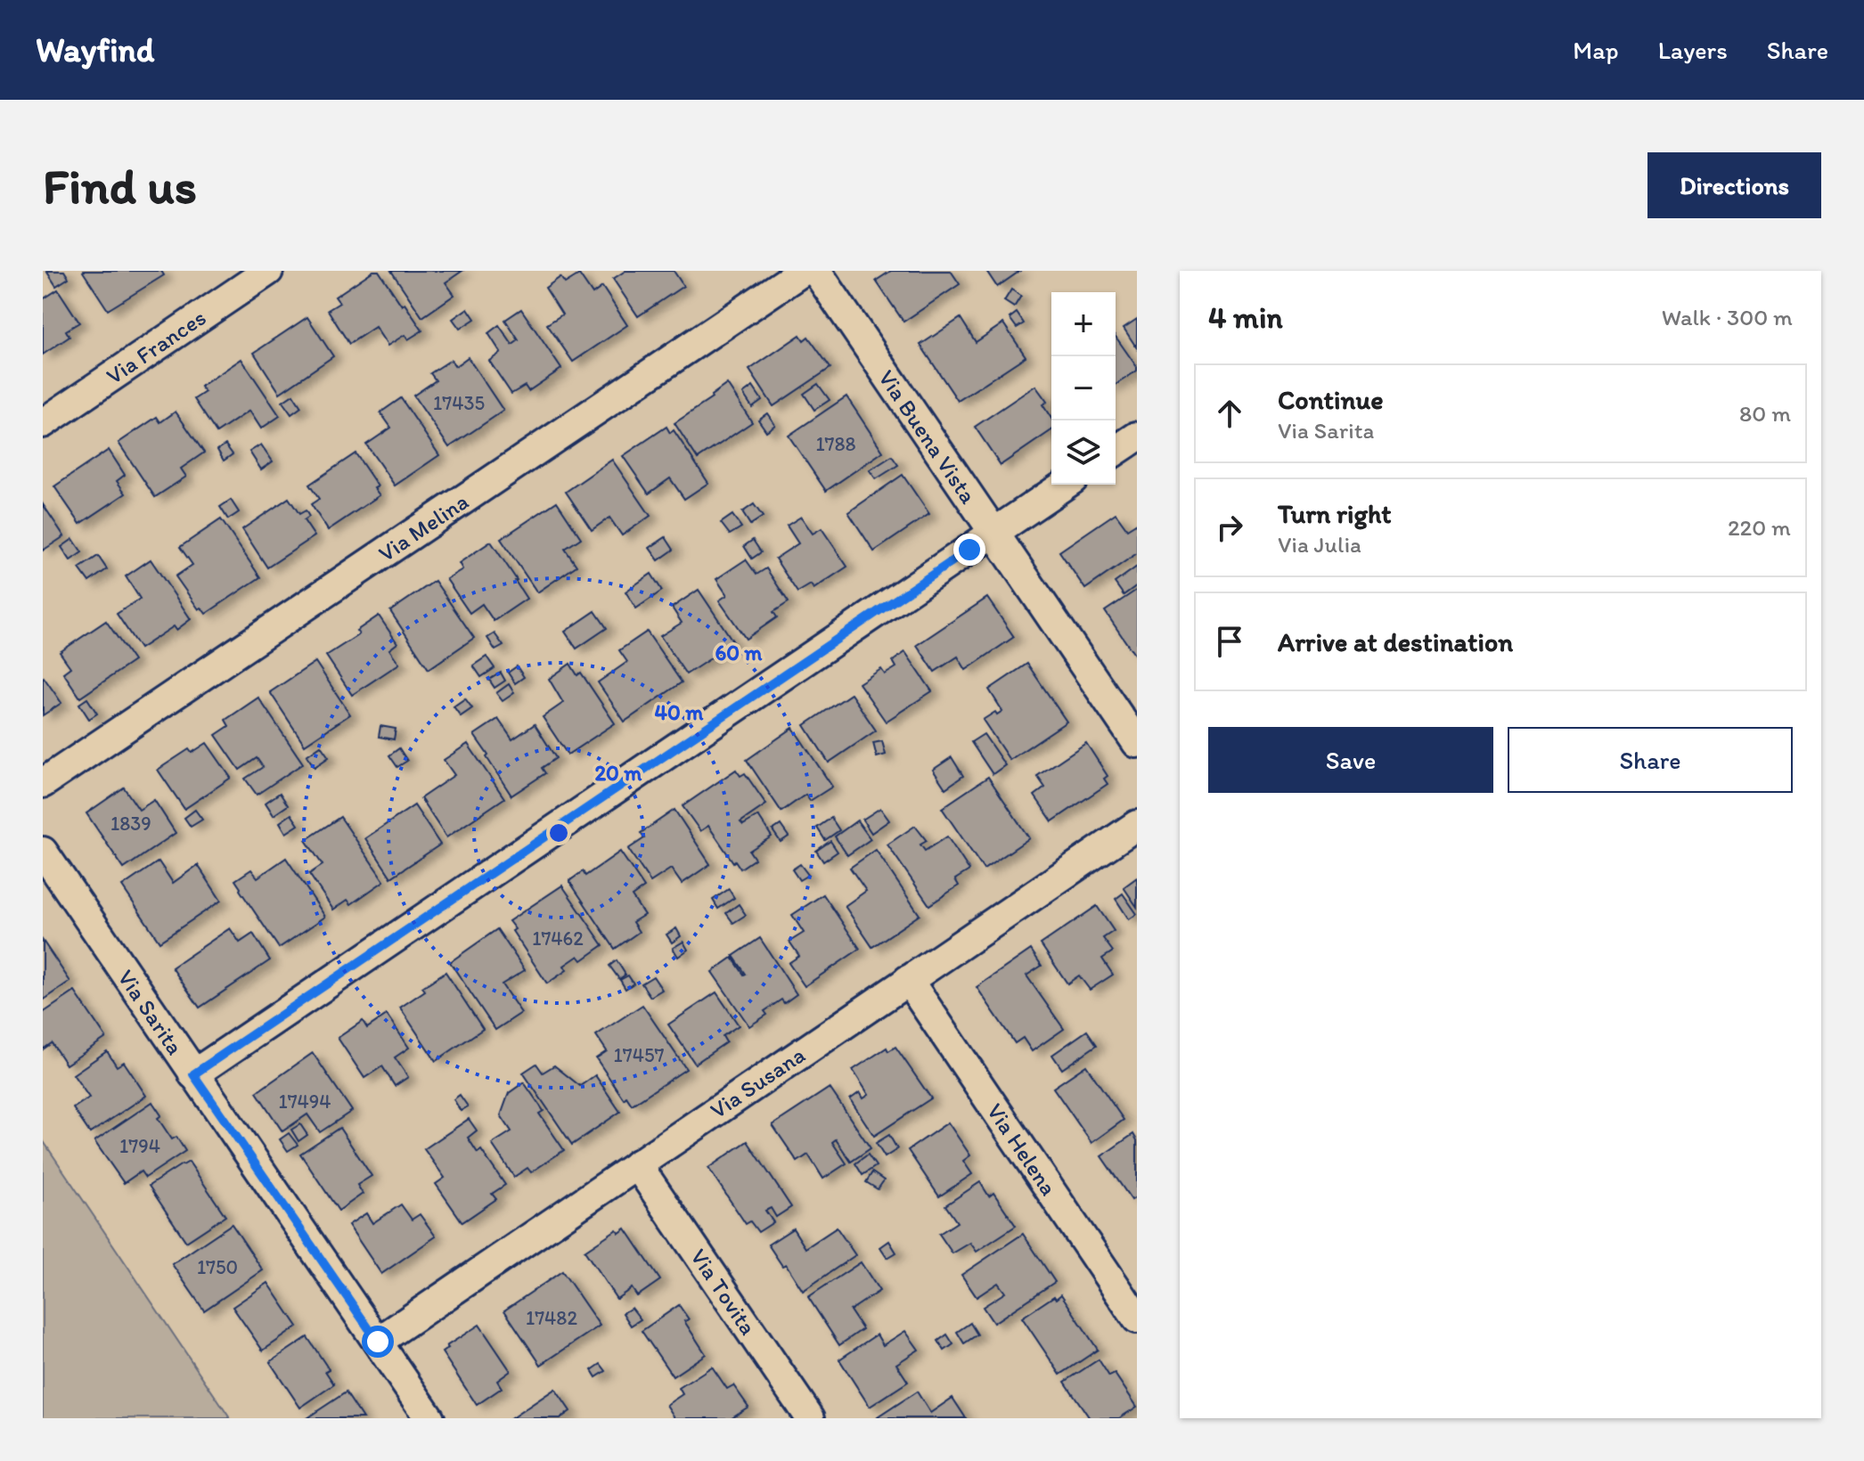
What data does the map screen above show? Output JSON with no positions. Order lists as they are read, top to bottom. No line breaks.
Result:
{"streets":{"street":["Via Frances","Via Buena Vista","Via Melina","Via Sarita","Via Susana","Via Helena","Via Tovita"]},"crossings":[["Via Sarita","Via Susana"],["Via Susana","Via Helena"],["Via Susana","Via Tovita"]],"house_numbers":["17435","1788","1839","17462","17457","17494","1794","1750","17482"],"page":{"header":"Wayfind","nav":["Map","Layers","Share"],"buttons":["Directions",["Save","Share"]],"title":"Find us","heading":["4 min","Walk · 300 m"],"map_buttons":["+","−"],"list":[["Continue","Via Sarita","80 m"],["Turn right","Via Julia","220 m"],"Arrive at destination"]},"rings":["60 m","40 m","20 m"]}
